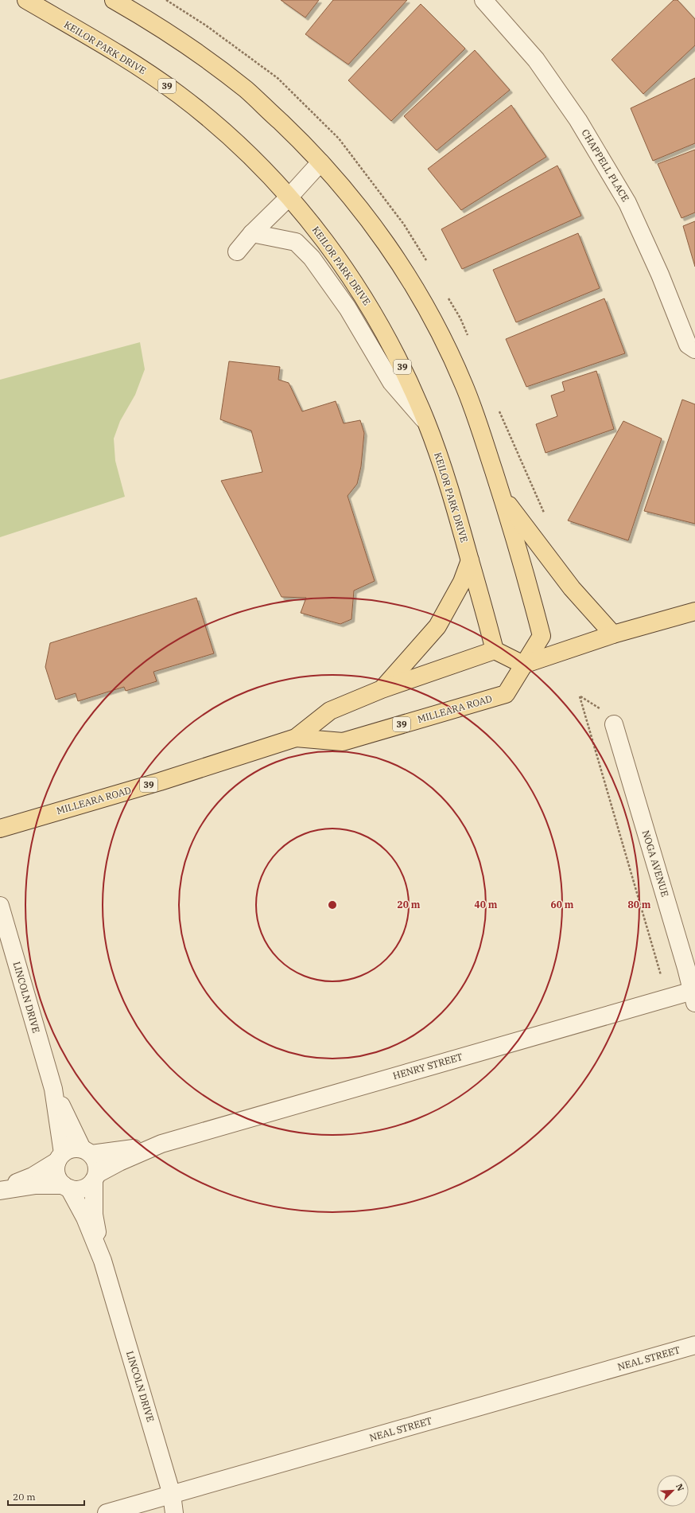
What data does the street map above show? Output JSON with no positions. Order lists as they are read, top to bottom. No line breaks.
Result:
{"streets":{"main road":["KEILOR PARK DRIVE","39","MILLEARA ROAD"],"street":["CHAPPELL PLACE","NOGA AVENUE","LINCOLN DRIVE","HENRY STREET","NEAL STREET"]},"crossings":[["KEILOR PARK DRIVE","39"],["KEILOR PARK DRIVE","MILLEARA ROAD"],["39","MILLEARA ROAD"],["NOGA AVENUE","HENRY STREET"],["LINCOLN DRIVE","HENRY STREET"],["LINCOLN DRIVE","NEAL STREET"]],"scale_bar":"20 m","north":"top right","rings":["20 m","40 m","60 m","80 m"]}
